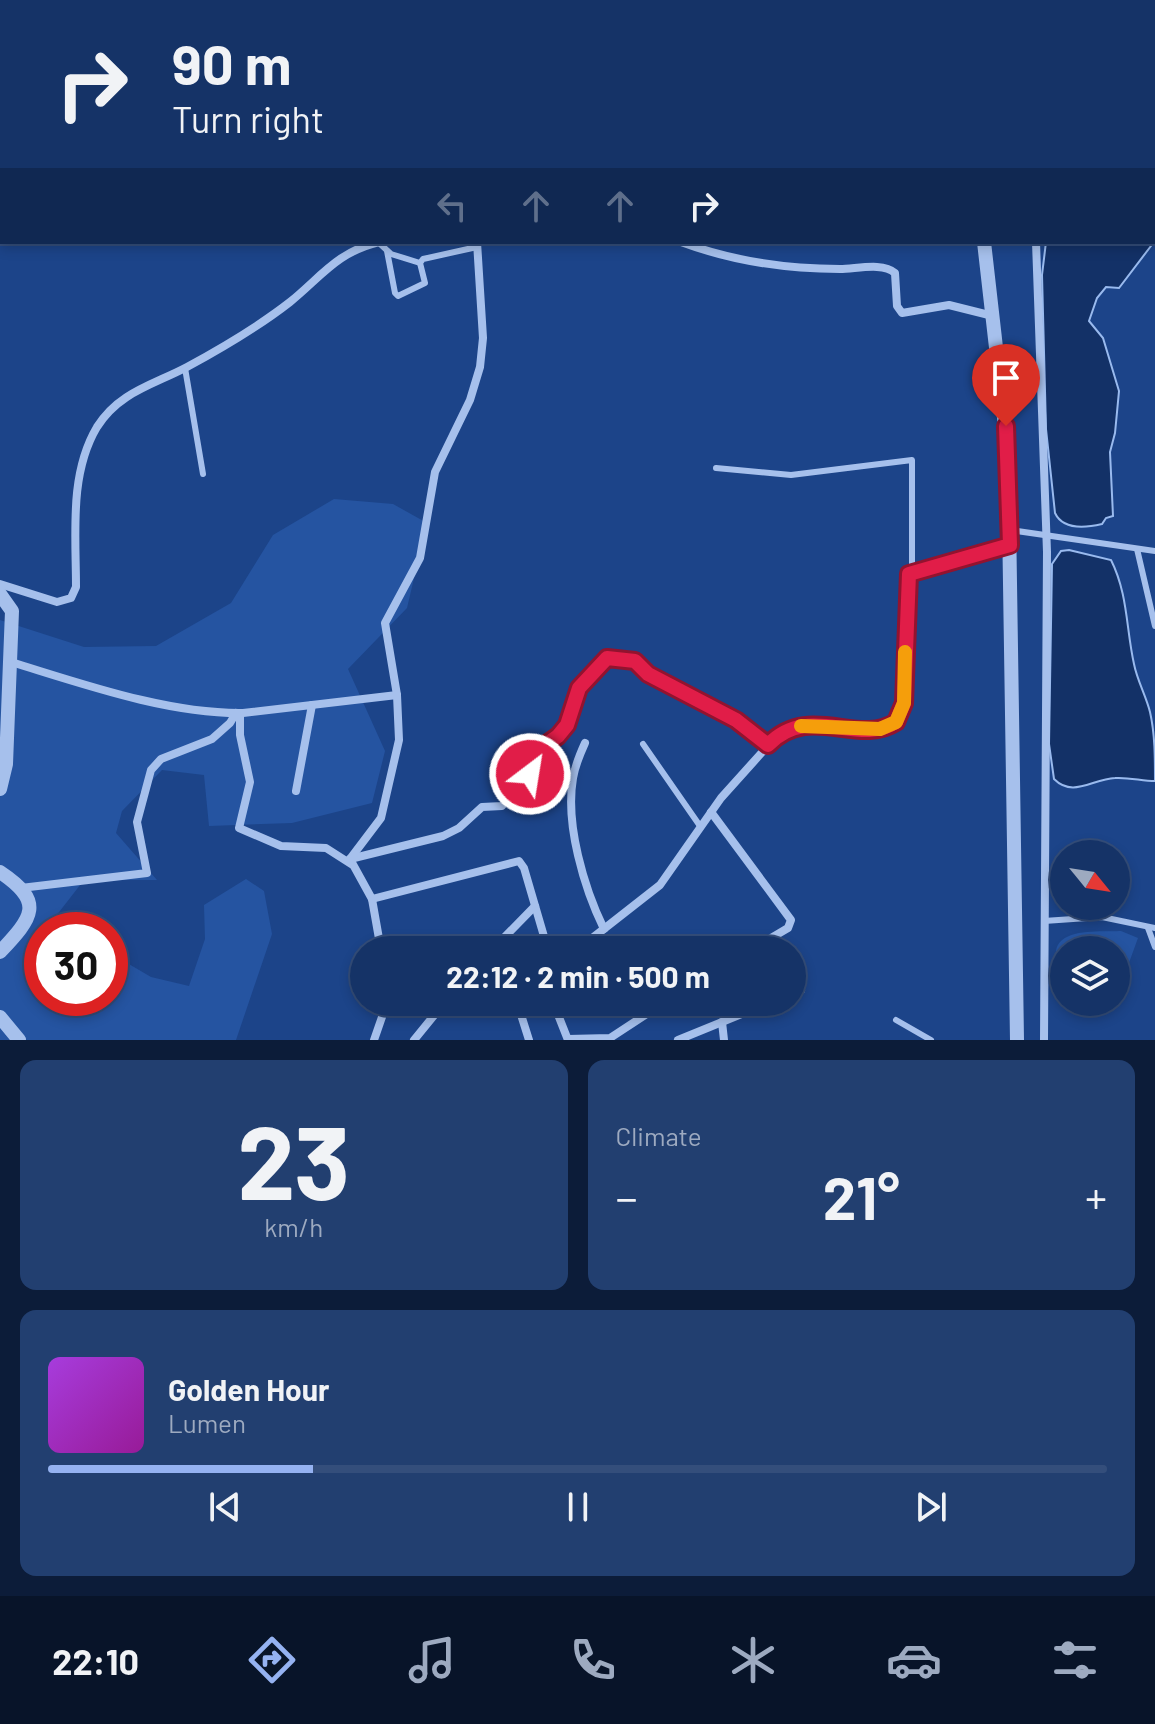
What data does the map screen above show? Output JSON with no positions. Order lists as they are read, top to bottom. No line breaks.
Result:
{"north":"bottom right","page":{"turn":["90 m","Turn right"],"limit":"30","trip":"22:12 · 2 min · 500 m","tile":[["23","km/h"],"Climate"],"heat":["−","21°","+"],"song":["Golden Hour","Lumen"],"tabs":"22:10"}}
